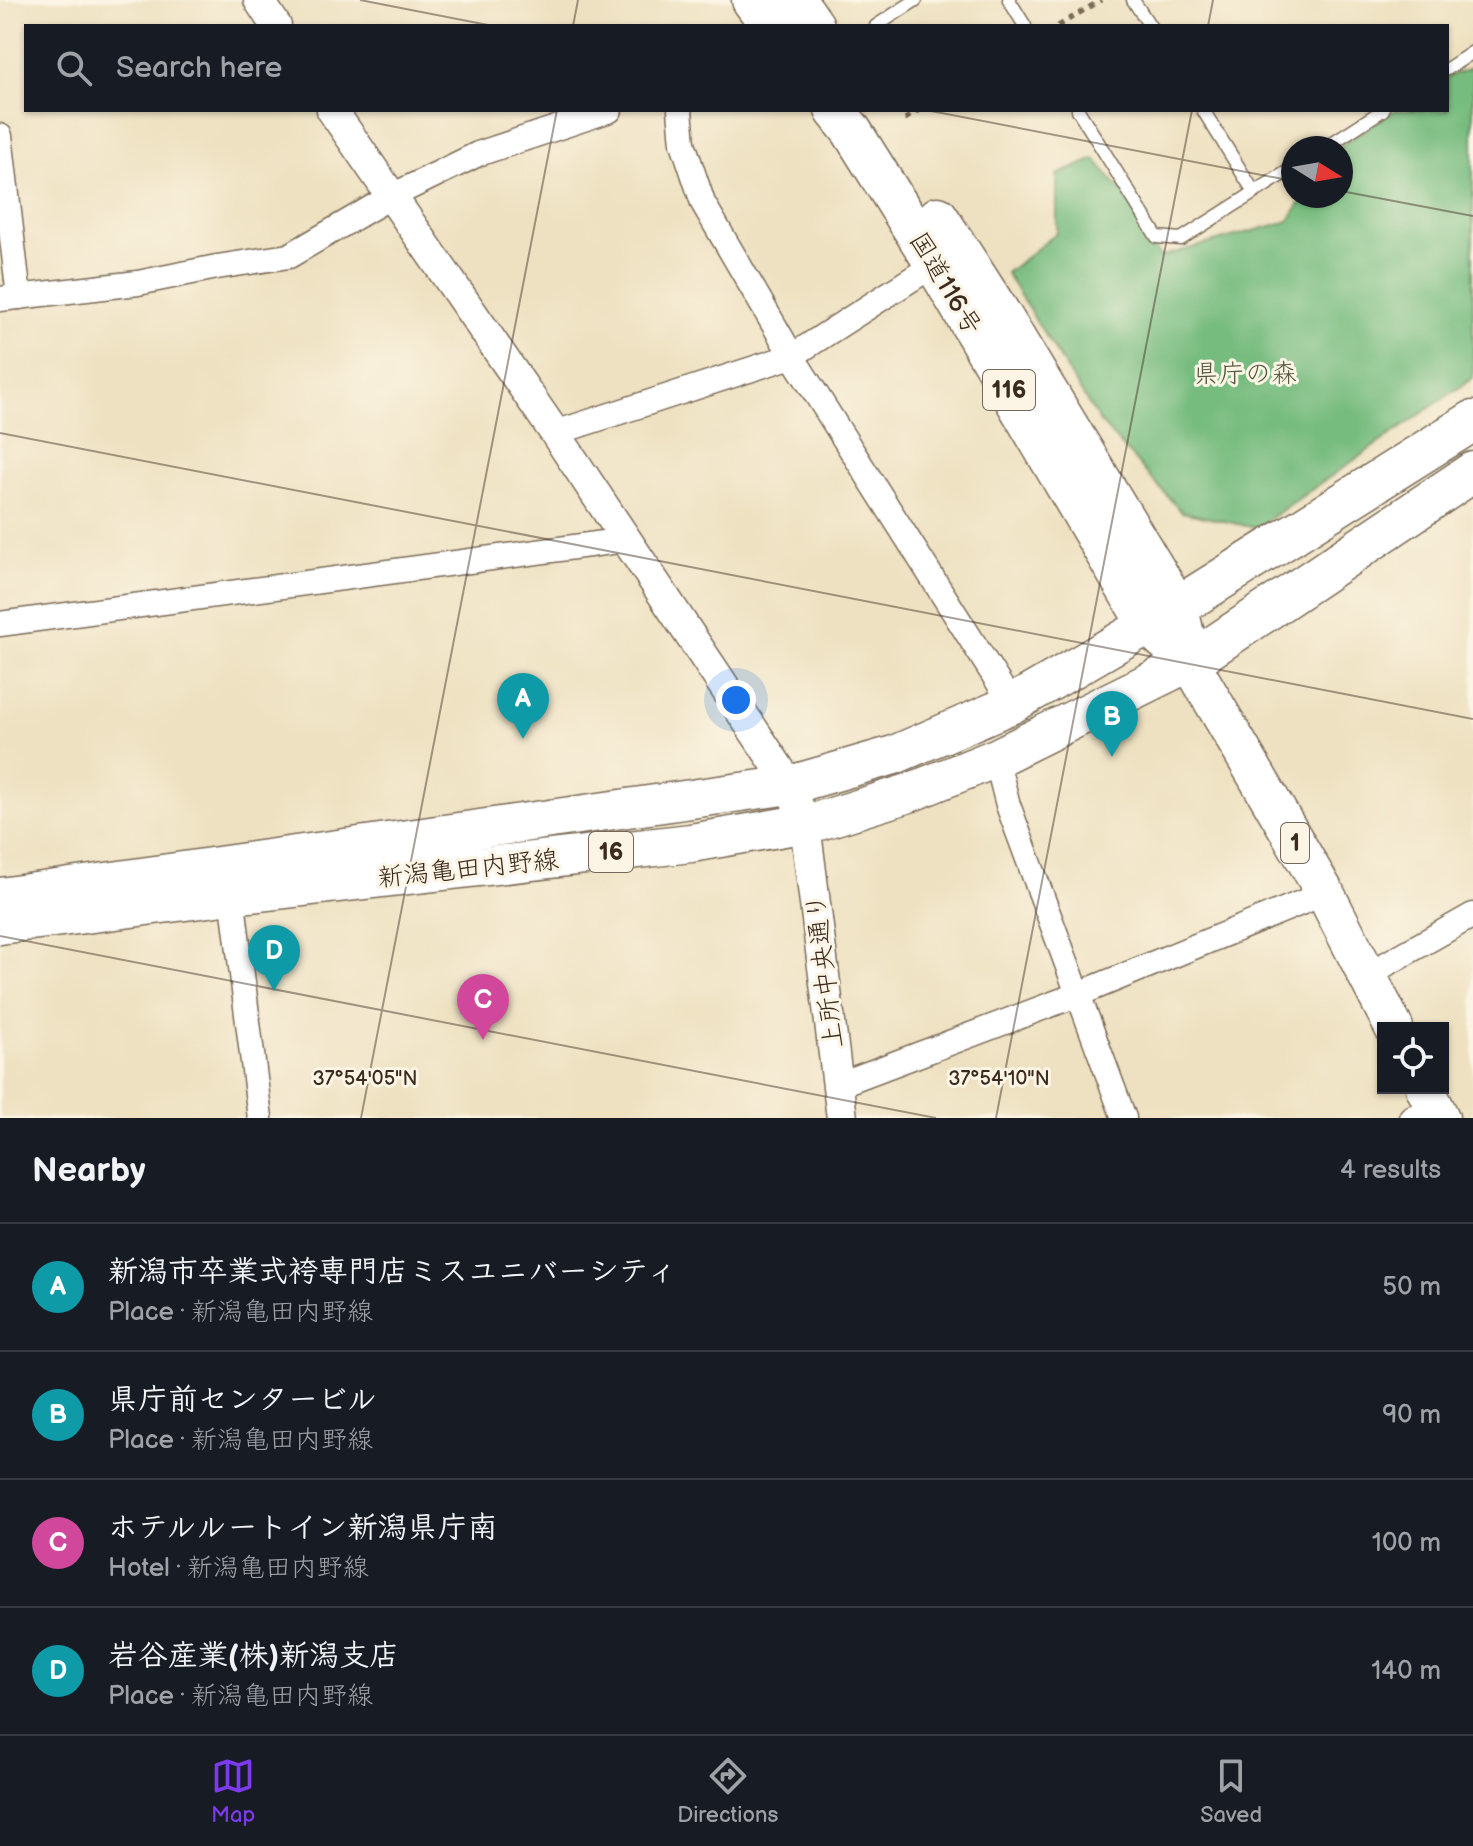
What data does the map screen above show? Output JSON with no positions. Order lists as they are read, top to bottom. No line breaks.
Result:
{"streets":{"highway":["国道116号","116"],"main road":["1","16","新潟亀田内野線"],"street":["上所中央通り"]},"crossings":[["国道116号","1"],["国道116号","新潟亀田内野線"],["1","新潟亀田内野線"],["新潟亀田内野線","上所中央通り"]],"parks":["県庁の森"],"north":"right","page":{"search":"Search here","pins":["A","B","D","C"],"heading":["Nearby","4 results"],"list":[{"mark":"A","name":"新潟市卒業式袴専門店ミスユニバーシティ","note":"Place · 新潟亀田内野線","value":"50 m"},{"mark":"B","name":"県庁前センタービル","note":"Place · 新潟亀田内野線","value":"90 m"},{"mark":"C","name":"ホテルルートイン新潟県庁南","note":"Hotel · 新潟亀田内野線","value":"100 m"},{"mark":"D","name":"岩谷産業(株)新潟支店","note":"Place · 新潟亀田内野線","value":"140 m"}],"nav":["Map","Directions","Saved"]},"coordinates":["37°54'05\"N","37°54'10\"N"]}
